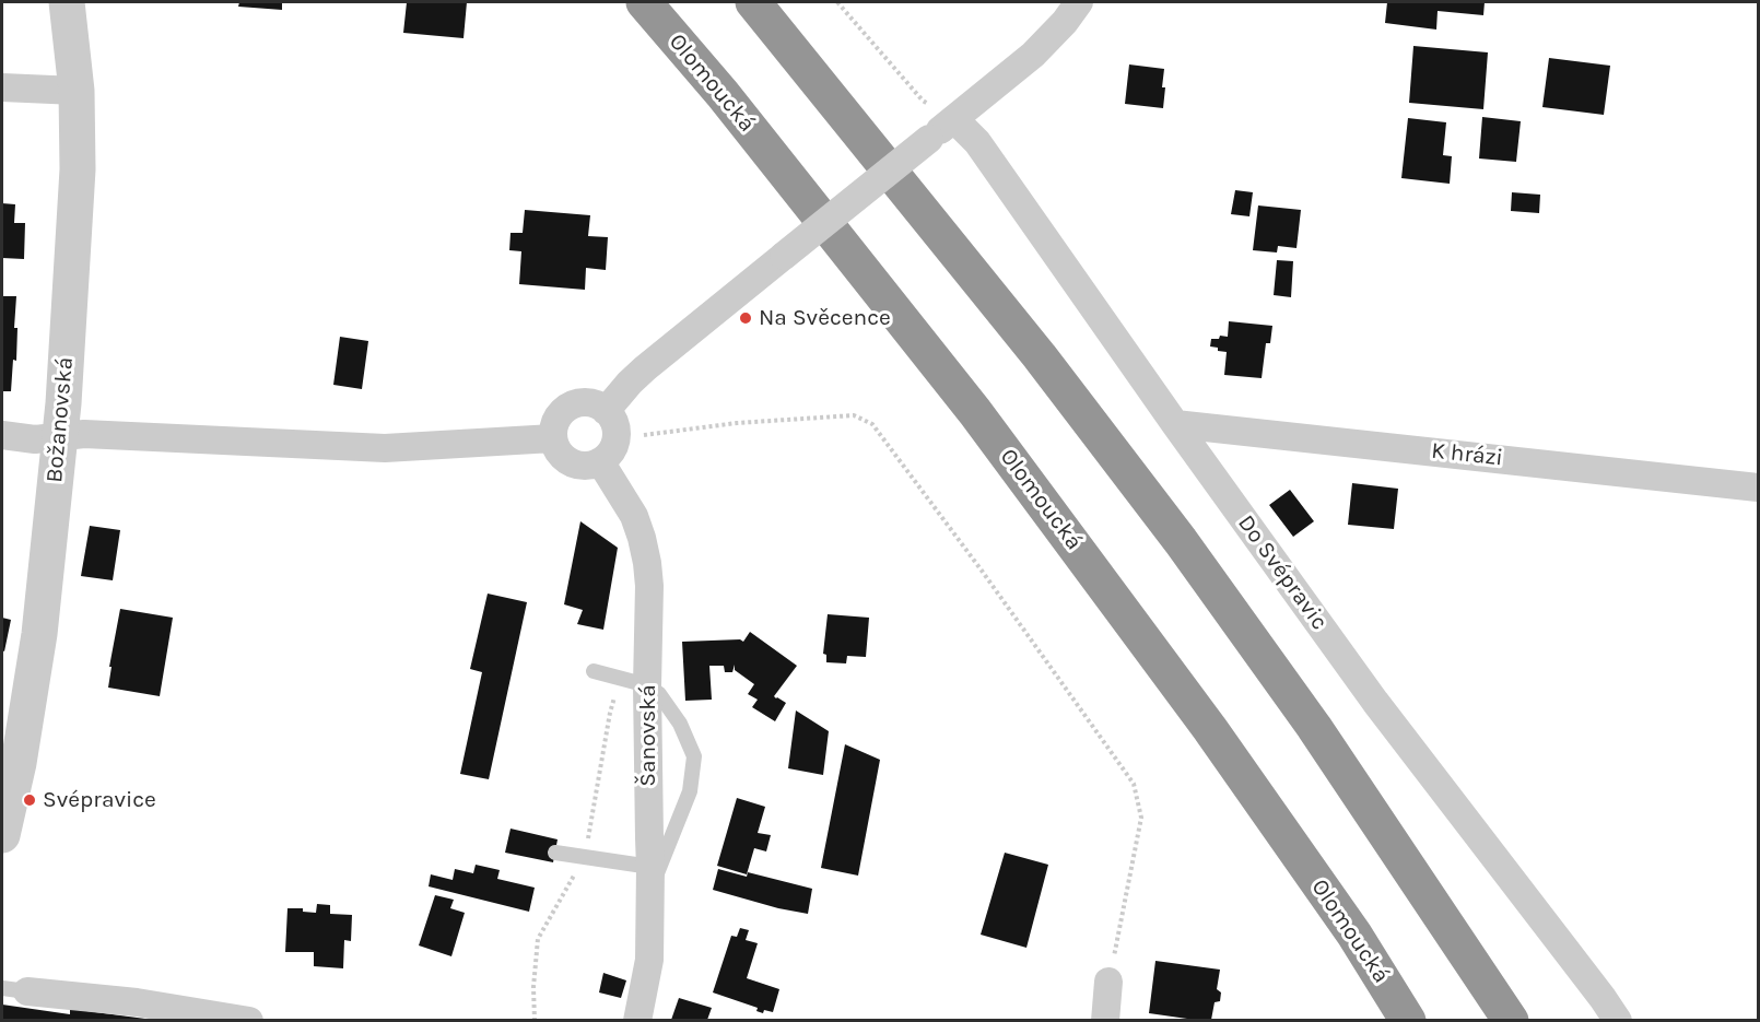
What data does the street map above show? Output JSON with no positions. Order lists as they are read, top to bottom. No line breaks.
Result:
{"streets":{"highway":["Olomoucká"],"street":["Božanovská","K hrázi","Do Svépravic","Šanovská"]},"crossings":[["K hrázi","Do Svépravic"]],"places":["Na Svěcence","Svépravice"]}
